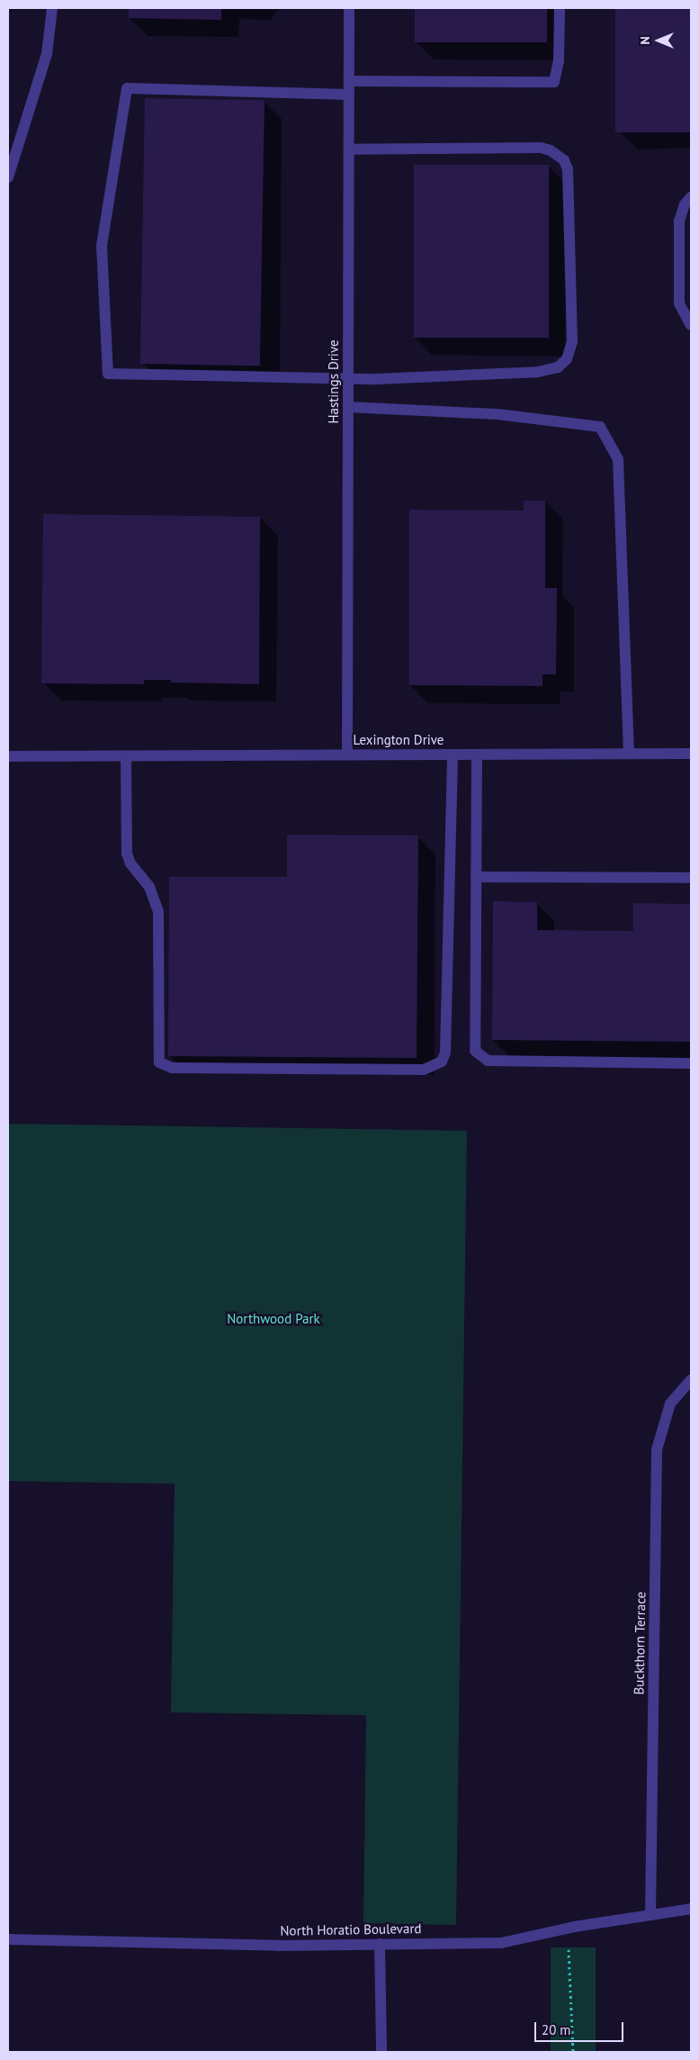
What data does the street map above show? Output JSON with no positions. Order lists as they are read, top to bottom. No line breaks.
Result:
{"streets":{"street":["Hastings Drive","Lexington Drive","Buckthorn Terrace","North Horatio Boulevard"]},"crossings":[["Hastings Drive","Lexington Drive"],["Buckthorn Terrace","North Horatio Boulevard"]],"parks":["Northwood Park"],"scale_bar":"20 m","north":"left"}
